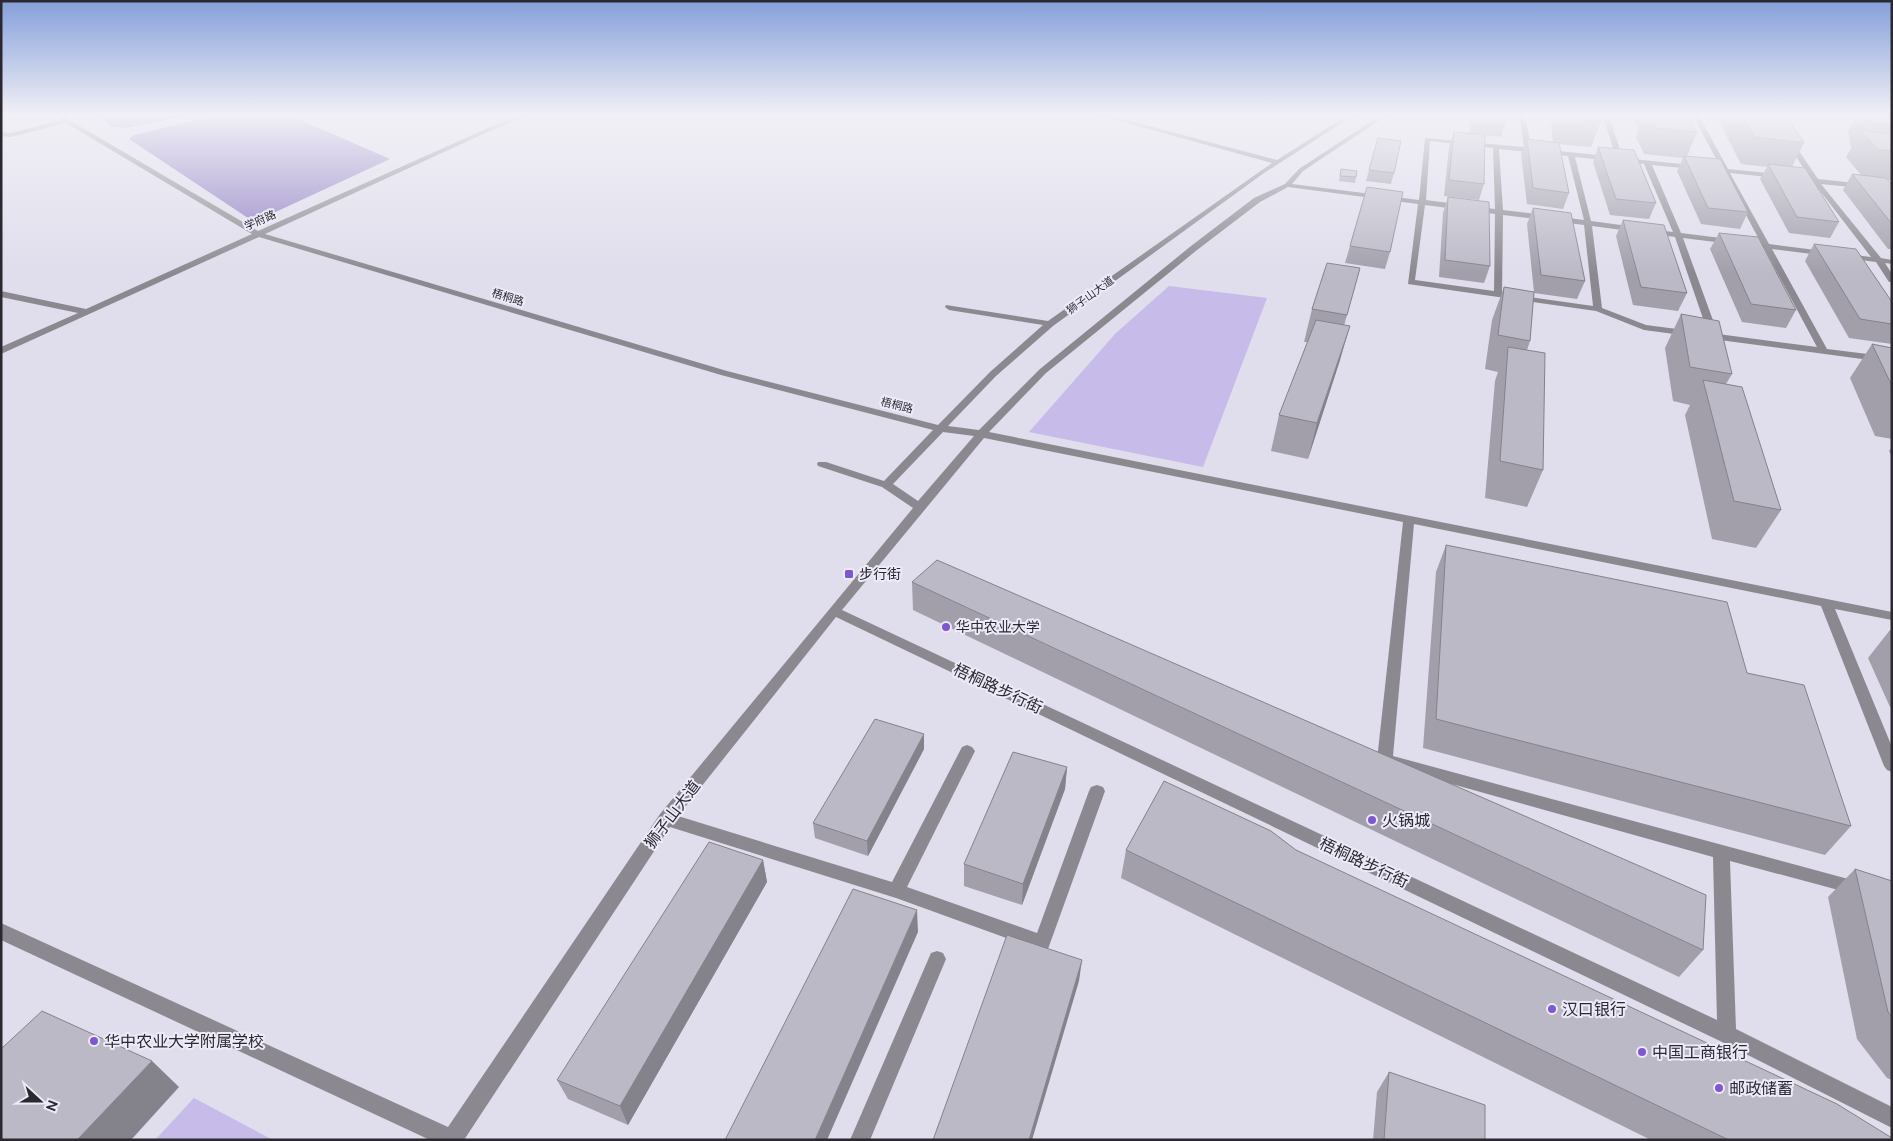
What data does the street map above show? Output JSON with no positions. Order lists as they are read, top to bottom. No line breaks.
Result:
{"streets":{"street":["学府路","狮子山大道","梧桐路","梧桐路步行街"]},"crossings":[["学府路","梧桐路"],["狮子山大道","梧桐路"],["狮子山大道","梧桐路步行街"]],"places":{"transit":["步行街"],"other":["华中农业大学","火锅城","汉口银行","华中农业大学附属学校","中国工商银行","邮政储蓄"]},"north":"right"}
